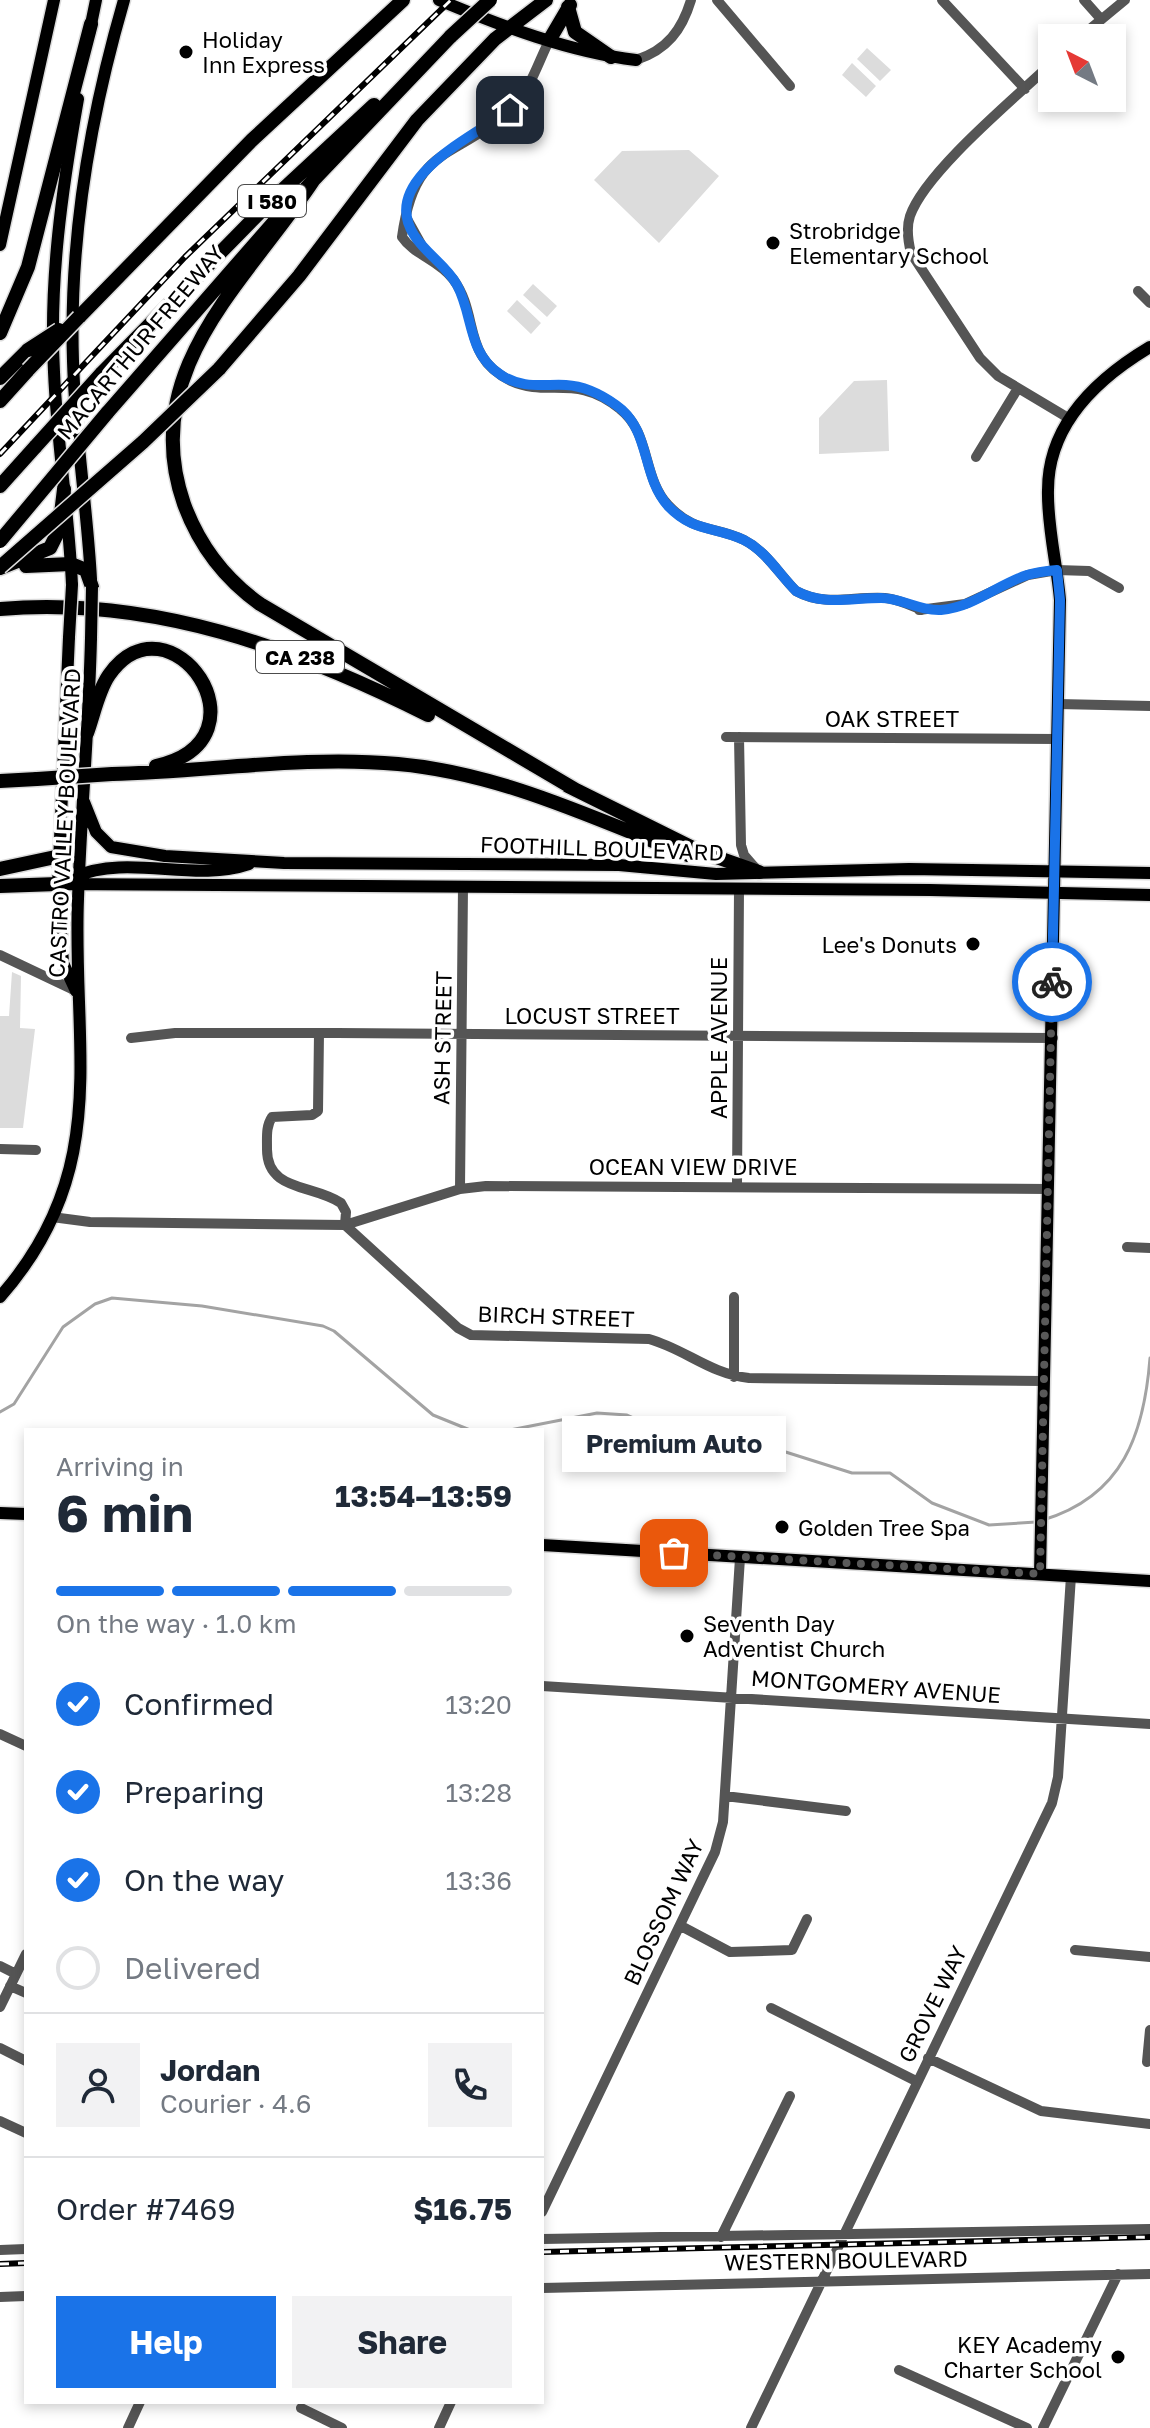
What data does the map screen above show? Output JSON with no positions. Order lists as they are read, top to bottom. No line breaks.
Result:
{"streets":{"highway":["I 580","MACARTHUR FREEWAY","CA 238"],"main road":["CASTRO VALLEY BOULEVARD","FOOTHILL BOULEVARD"],"street":["OAK STREET","LOCUST STREET","ASH STREET","APPLE AVENUE","OCEAN VIEW DRIVE","BIRCH STREET","MONTGOMERY AVENUE","BLOSSOM WAY","GROVE WAY","WESTERN BOULEVARD"]},"crossings":[["I 580","MACARTHUR FREEWAY"],["CA 238","FOOTHILL BOULEVARD"],["CASTRO VALLEY BOULEVARD","FOOTHILL BOULEVARD"],["FOOTHILL BOULEVARD","ASH STREET"],["FOOTHILL BOULEVARD","APPLE AVENUE"],["LOCUST STREET","ASH STREET"],["LOCUST STREET","APPLE AVENUE"],["LOCUST STREET","BIRCH STREET"],["ASH STREET","OCEAN VIEW DRIVE"],["APPLE AVENUE","OCEAN VIEW DRIVE"],["OCEAN VIEW DRIVE","BIRCH STREET"],["MONTGOMERY AVENUE","BLOSSOM WAY"],["MONTGOMERY AVENUE","GROVE WAY"],["GROVE WAY","WESTERN BOULEVARD"]],"places":["Holiday Inn Express","Strobridge Elementary School","Lee's Donuts","Golden Tree Spa","Premium Auto","Seventh Day Adventist Church","KEY Academy Charter School"],"north":"top left","page":{"bubble":"Premium Auto","heading":["6 min","Arriving in","13:54–13:59"],"panel":["Jordan","Courier · 4.6","Order #7469","$16.75"],"bar":"On the way · 1.0 km","list":[["Confirmed","13:20"],["Preparing","13:28"],["On the way","13:36"],"Delivered"],"buttons":["Help","Share"]}}
